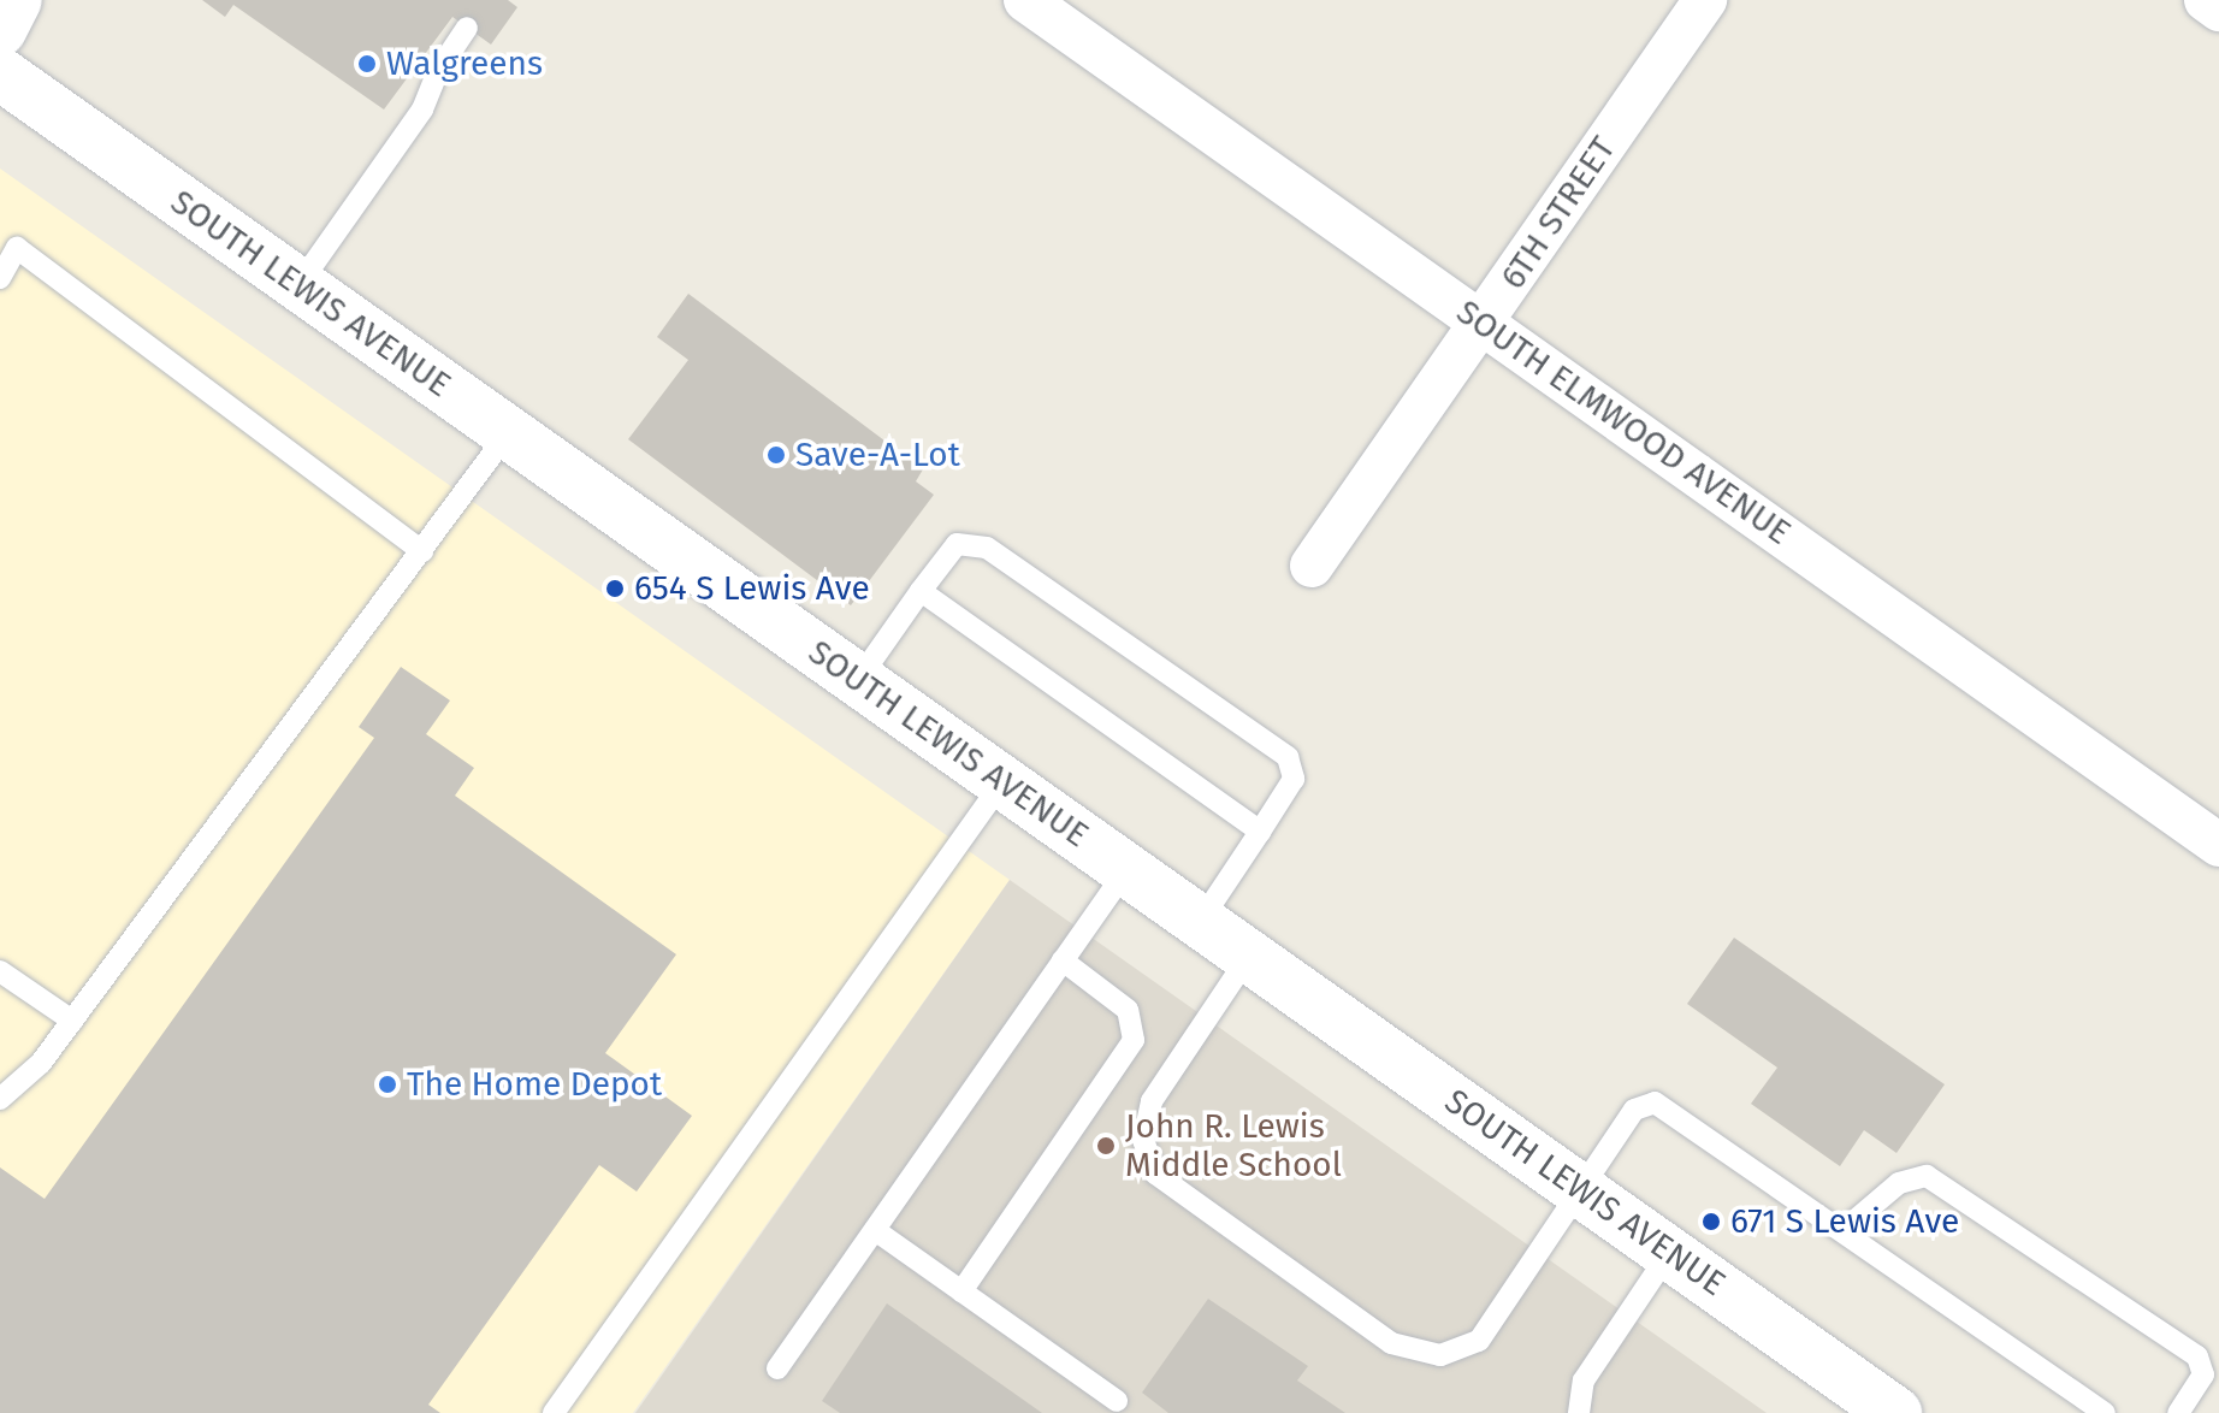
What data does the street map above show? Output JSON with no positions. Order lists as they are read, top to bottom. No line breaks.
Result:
{"streets":{"main road":["SOUTH LEWIS AVENUE"],"street":["6TH STREET","SOUTH ELMWOOD AVENUE"]},"crossings":[["6TH STREET","SOUTH ELMWOOD AVENUE"]],"places":["Walgreens","Save-A-Lot","654 S Lewis Ave","The Home Depot","John R. Lewis Middle School","671 S Lewis Ave"]}
